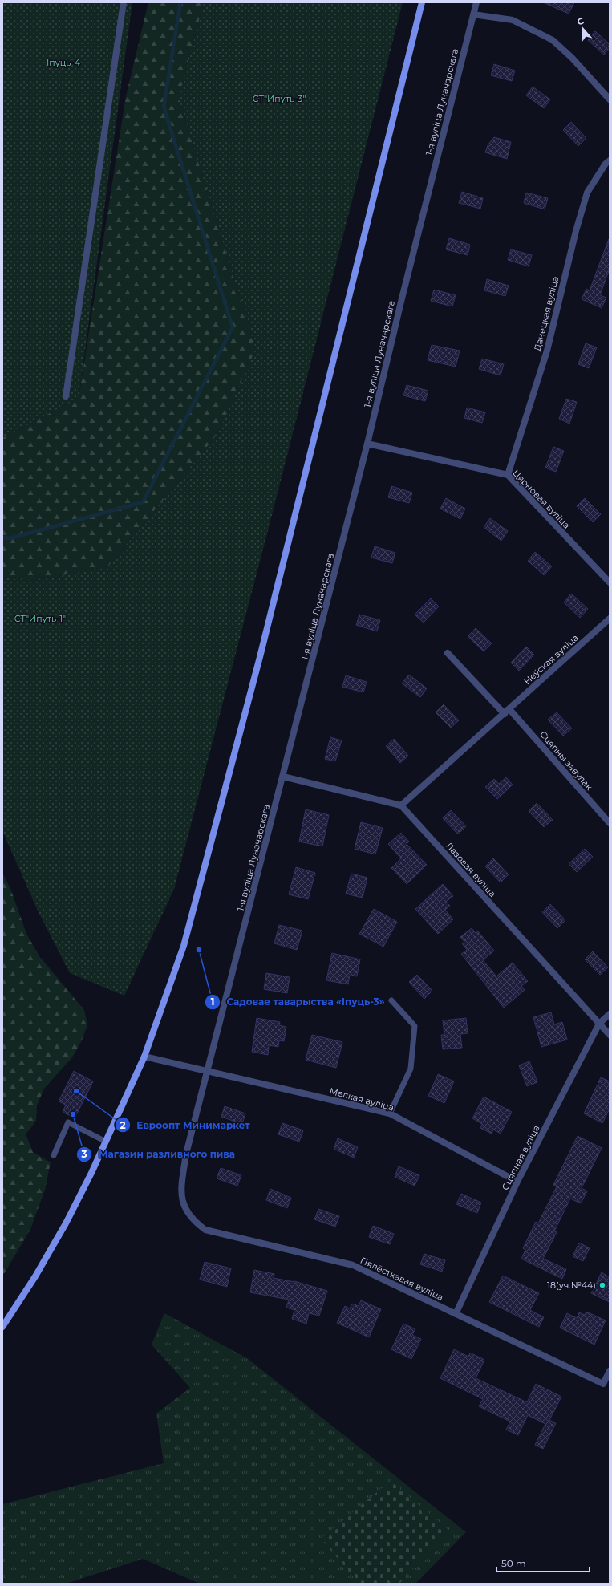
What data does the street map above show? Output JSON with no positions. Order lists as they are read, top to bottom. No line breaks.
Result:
{"streets":{"street":["1-я вуліца Луначарскага","Данецкая вуліца","Цярновая вуліца","Неўская вуліца","Сцяпны завулак","Лазовая вуліца","Мелкая вуліца","Сцяпная вуліца","Пялёсткавая вуліца"]},"crossings":[["1-я вуліца Луначарскага","Цярновая вуліца"],["1-я вуліца Луначарскага","Мелкая вуліца"],["1-я вуліца Луначарскага","Пялёсткавая вуліца"],["Данецкая вуліца","Цярновая вуліца"],["Неўская вуліца","Сцяпны завулак"],["Неўская вуліца","Лазовая вуліца"],["Лазовая вуліца","Сцяпная вуліца"],["Мелкая вуліца","Сцяпная вуліца"],["Сцяпная вуліца","Пялёсткавая вуліца"]],"parks":["Іпуць-4","СТ\"Ипуть-3\"","СТ\"Ипуть-1\""],"places":["Садовае таварыства «Іпуць-3»","Евроопт Минимаркет","Магазин разливного пива","18(уч.№44)"],"scale_bar":"50 m","north":"top"}
